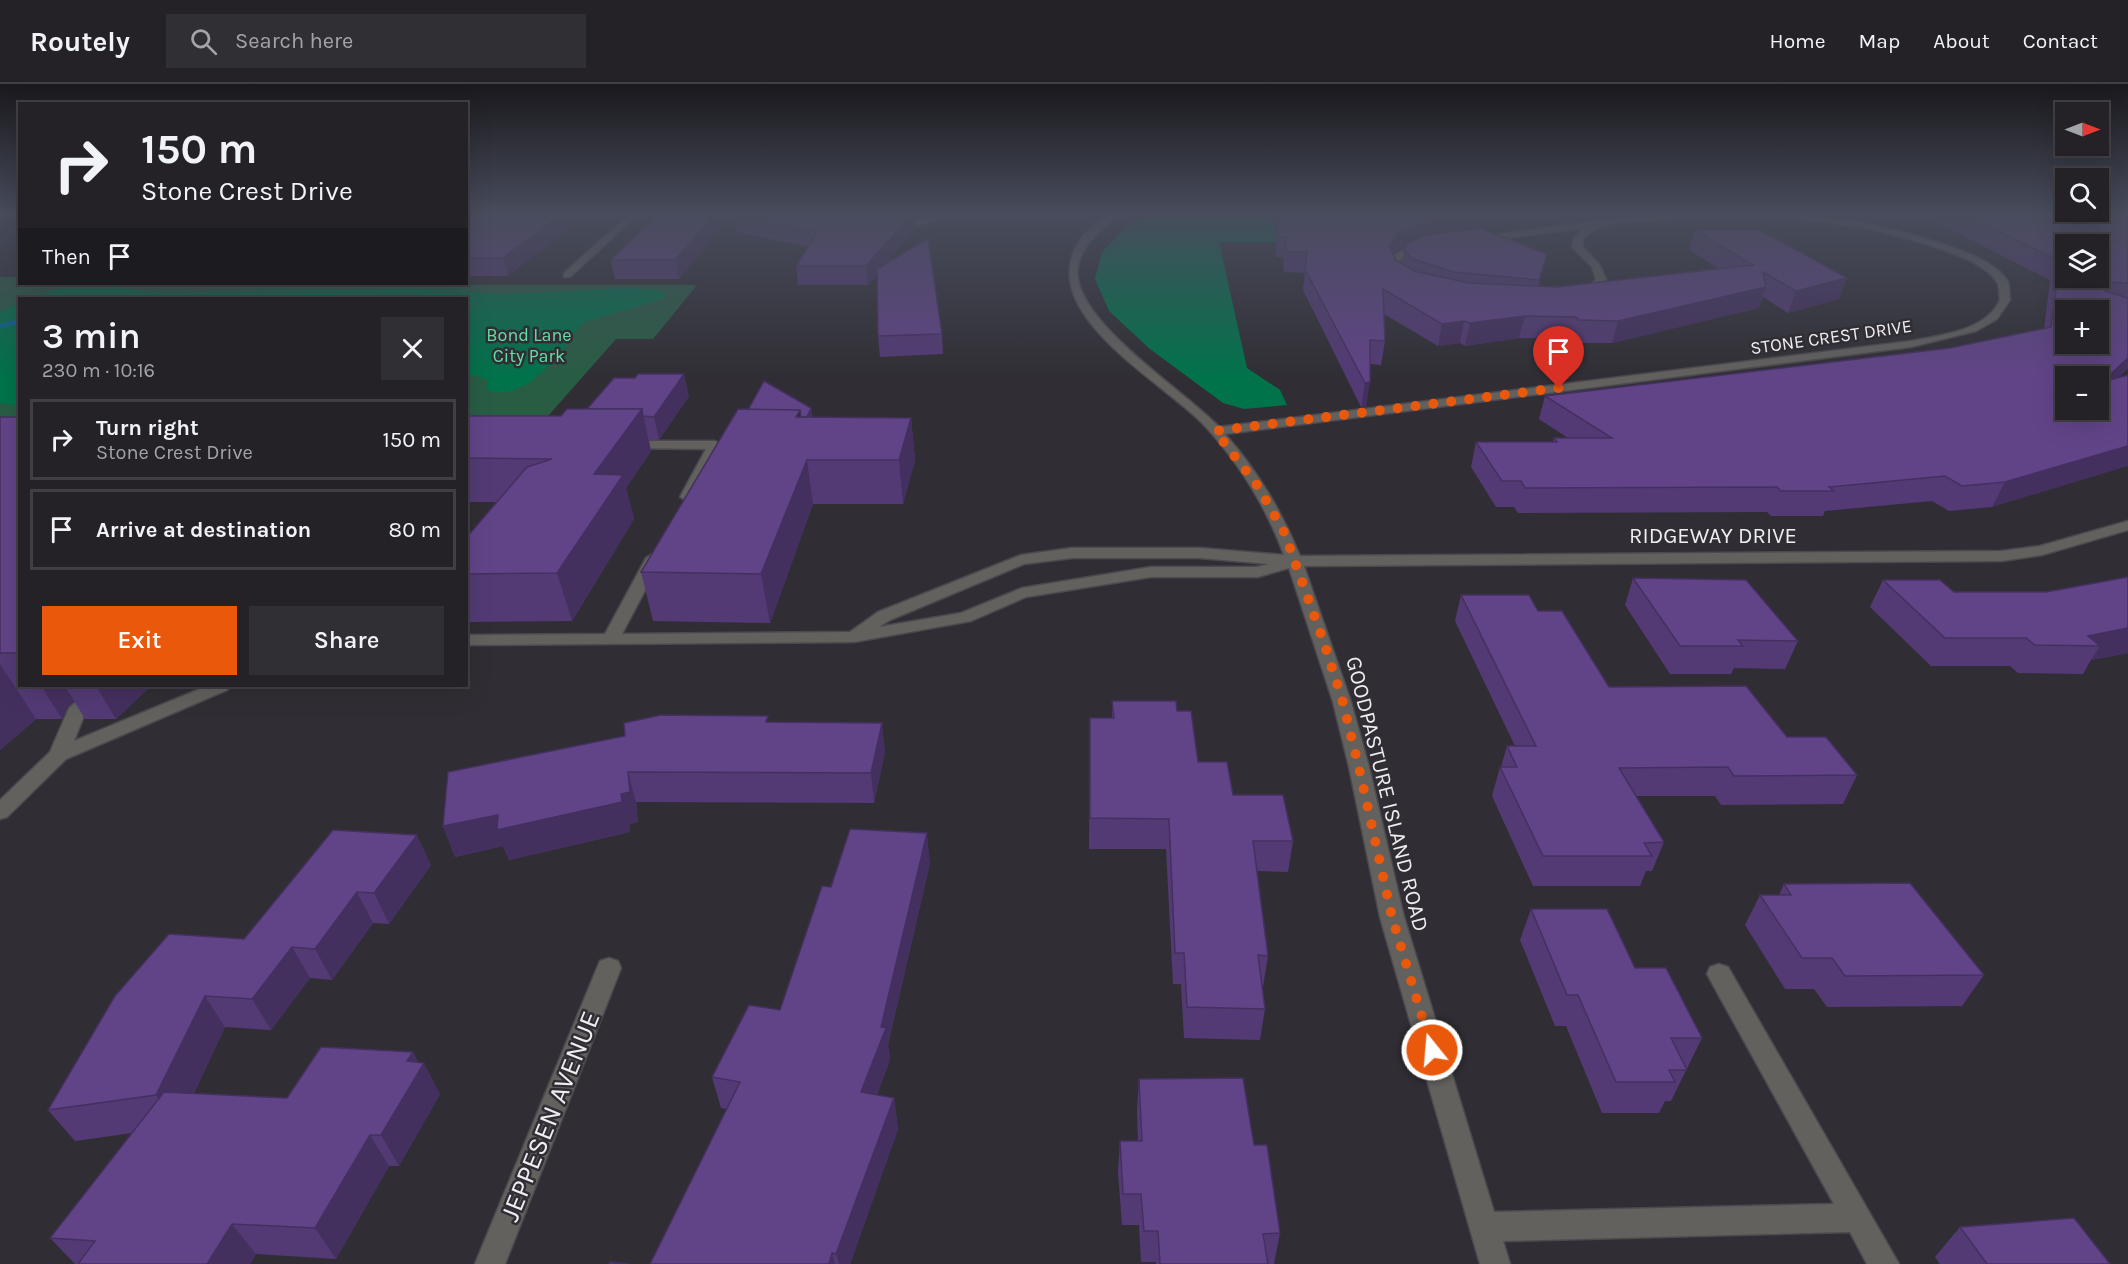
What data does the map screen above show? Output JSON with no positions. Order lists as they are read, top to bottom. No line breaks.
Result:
{"streets":{"street":["STONE CREST DRIVE","RIDGEWAY DRIVE","GOODPASTURE ISLAND ROAD","JEPPESEN AVENUE"]},"crossings":[["STONE CREST DRIVE","GOODPASTURE ISLAND ROAD"],["RIDGEWAY DRIVE","GOODPASTURE ISLAND ROAD"]],"parks":["Bond Lane City Park"],"north":"right","page":{"header":"Routely","search":"Search here","nav":["Home","Map","About","Contact"],"map_buttons":["+","−"],"turn":["150 m","Stone Crest Drive"],"then":"Then","heading":["3 min","230 m · 10:16"],"list":[{"name":"Turn right","note":"Stone Crest Drive","value":"150 m"},{"name":"Arrive at destination","value":"80 m"}],"buttons":["Exit","Share"]}}
